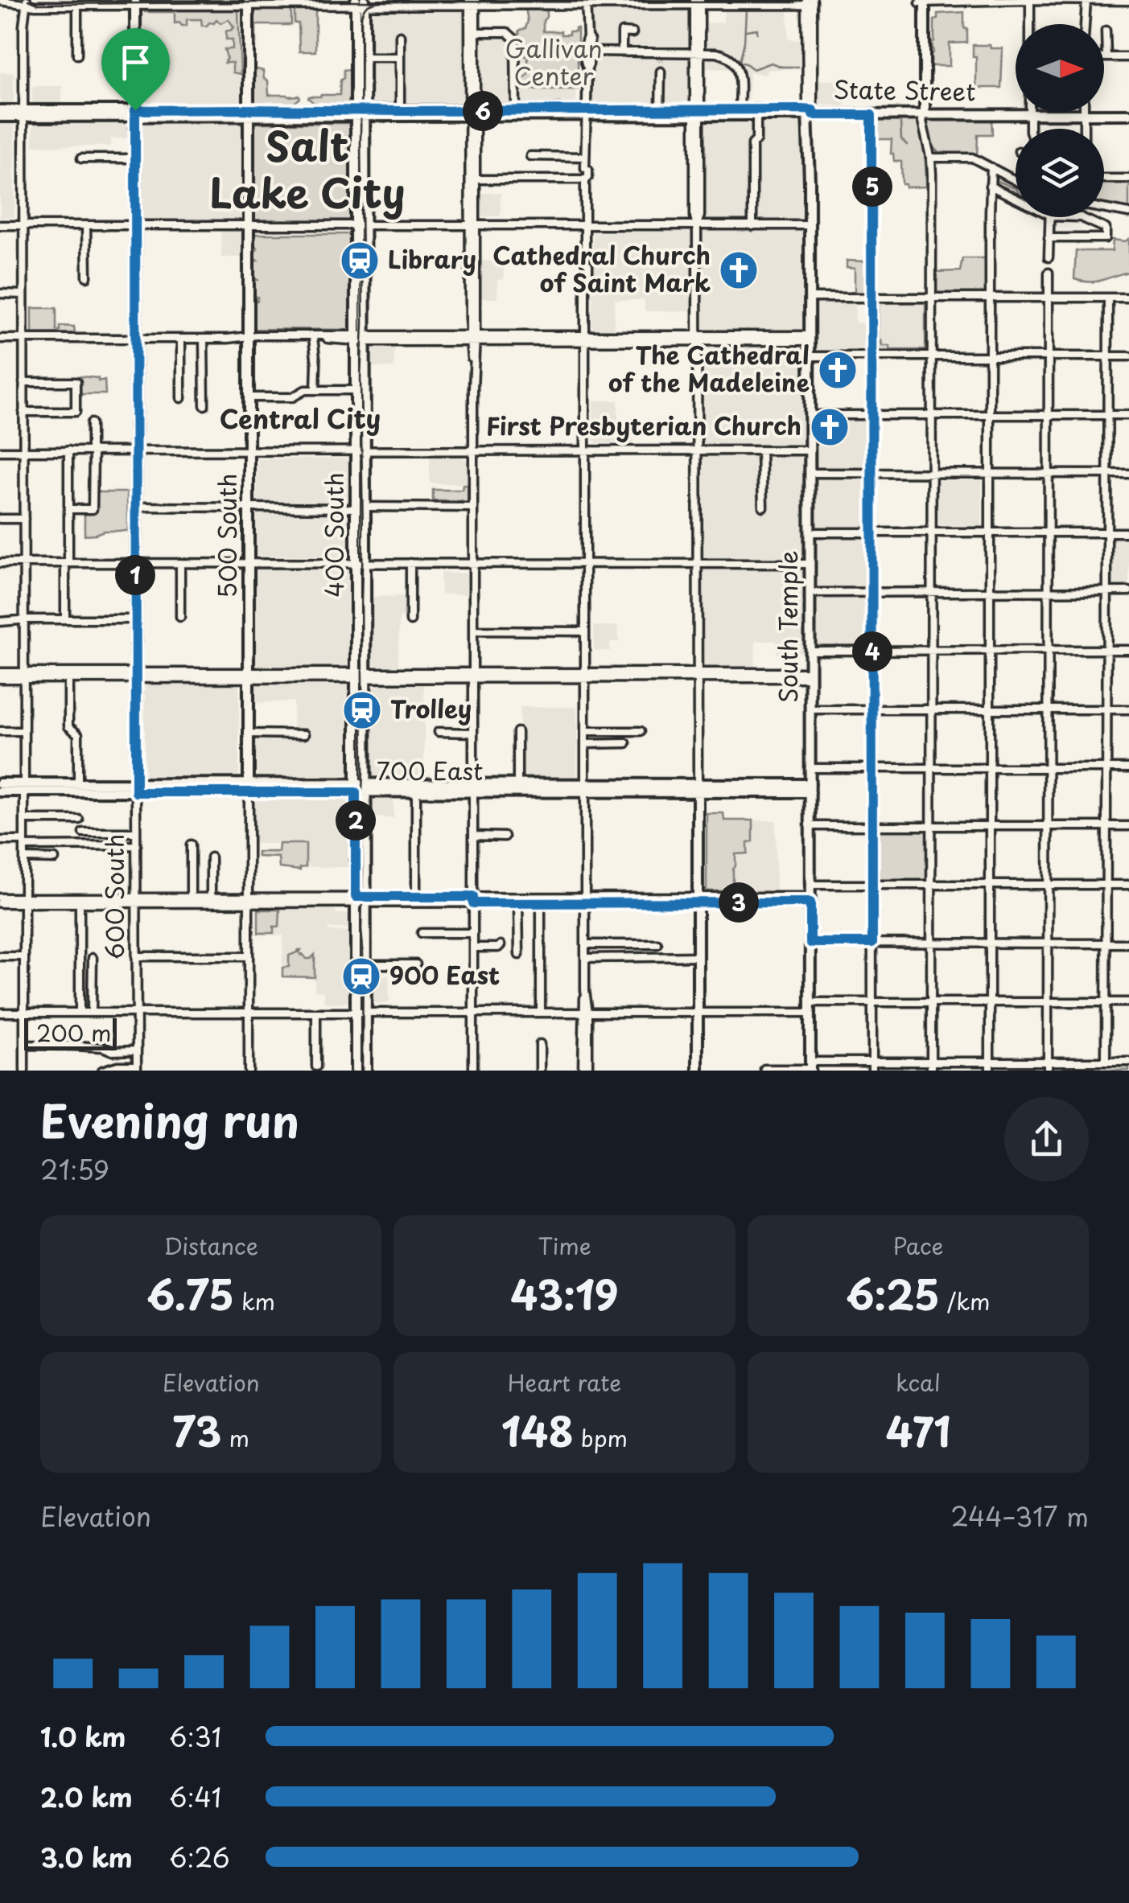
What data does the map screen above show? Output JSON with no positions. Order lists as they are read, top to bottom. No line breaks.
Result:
{"streets":{"main road":["State Street","400 South","500 South","South Temple","700 East","600 South"]},"crossings":[["State Street","400 South"],["State Street","500 South"],["State Street","South Temple"],["State Street","600 South"],["400 South","700 East"],["500 South","700 East"],["South Temple","700 East"],["700 East","600 South"]],"districts":["Salt Lake City","Central City"],"parks":["Gallivan Center"],"places":{"station":["Library","Trolley","900 East"],"church":["Cathedral Church of Saint Mark","The Cathedral of the Madeleine","First Presbyterian Church"]},"scale_bar":"200 m","north":"right","page":{"pins":["6","5","1","4","2","3"],"scale":"200 m","heading":["Evening run","21:59"],"stats":[["Distance","6.75 km"],["Time","43:19"],["Pace","6:25 /km"],["Elevation","73 m"],["Heart rate","148 bpm"],["kcal","471"]],"chart":["Elevation","244–317 m"],"list":[{"name":"1.0 km","note":"6:31"},{"name":"2.0 km","note":"6:41"},{"name":"3.0 km","note":"6:26"}]}}
